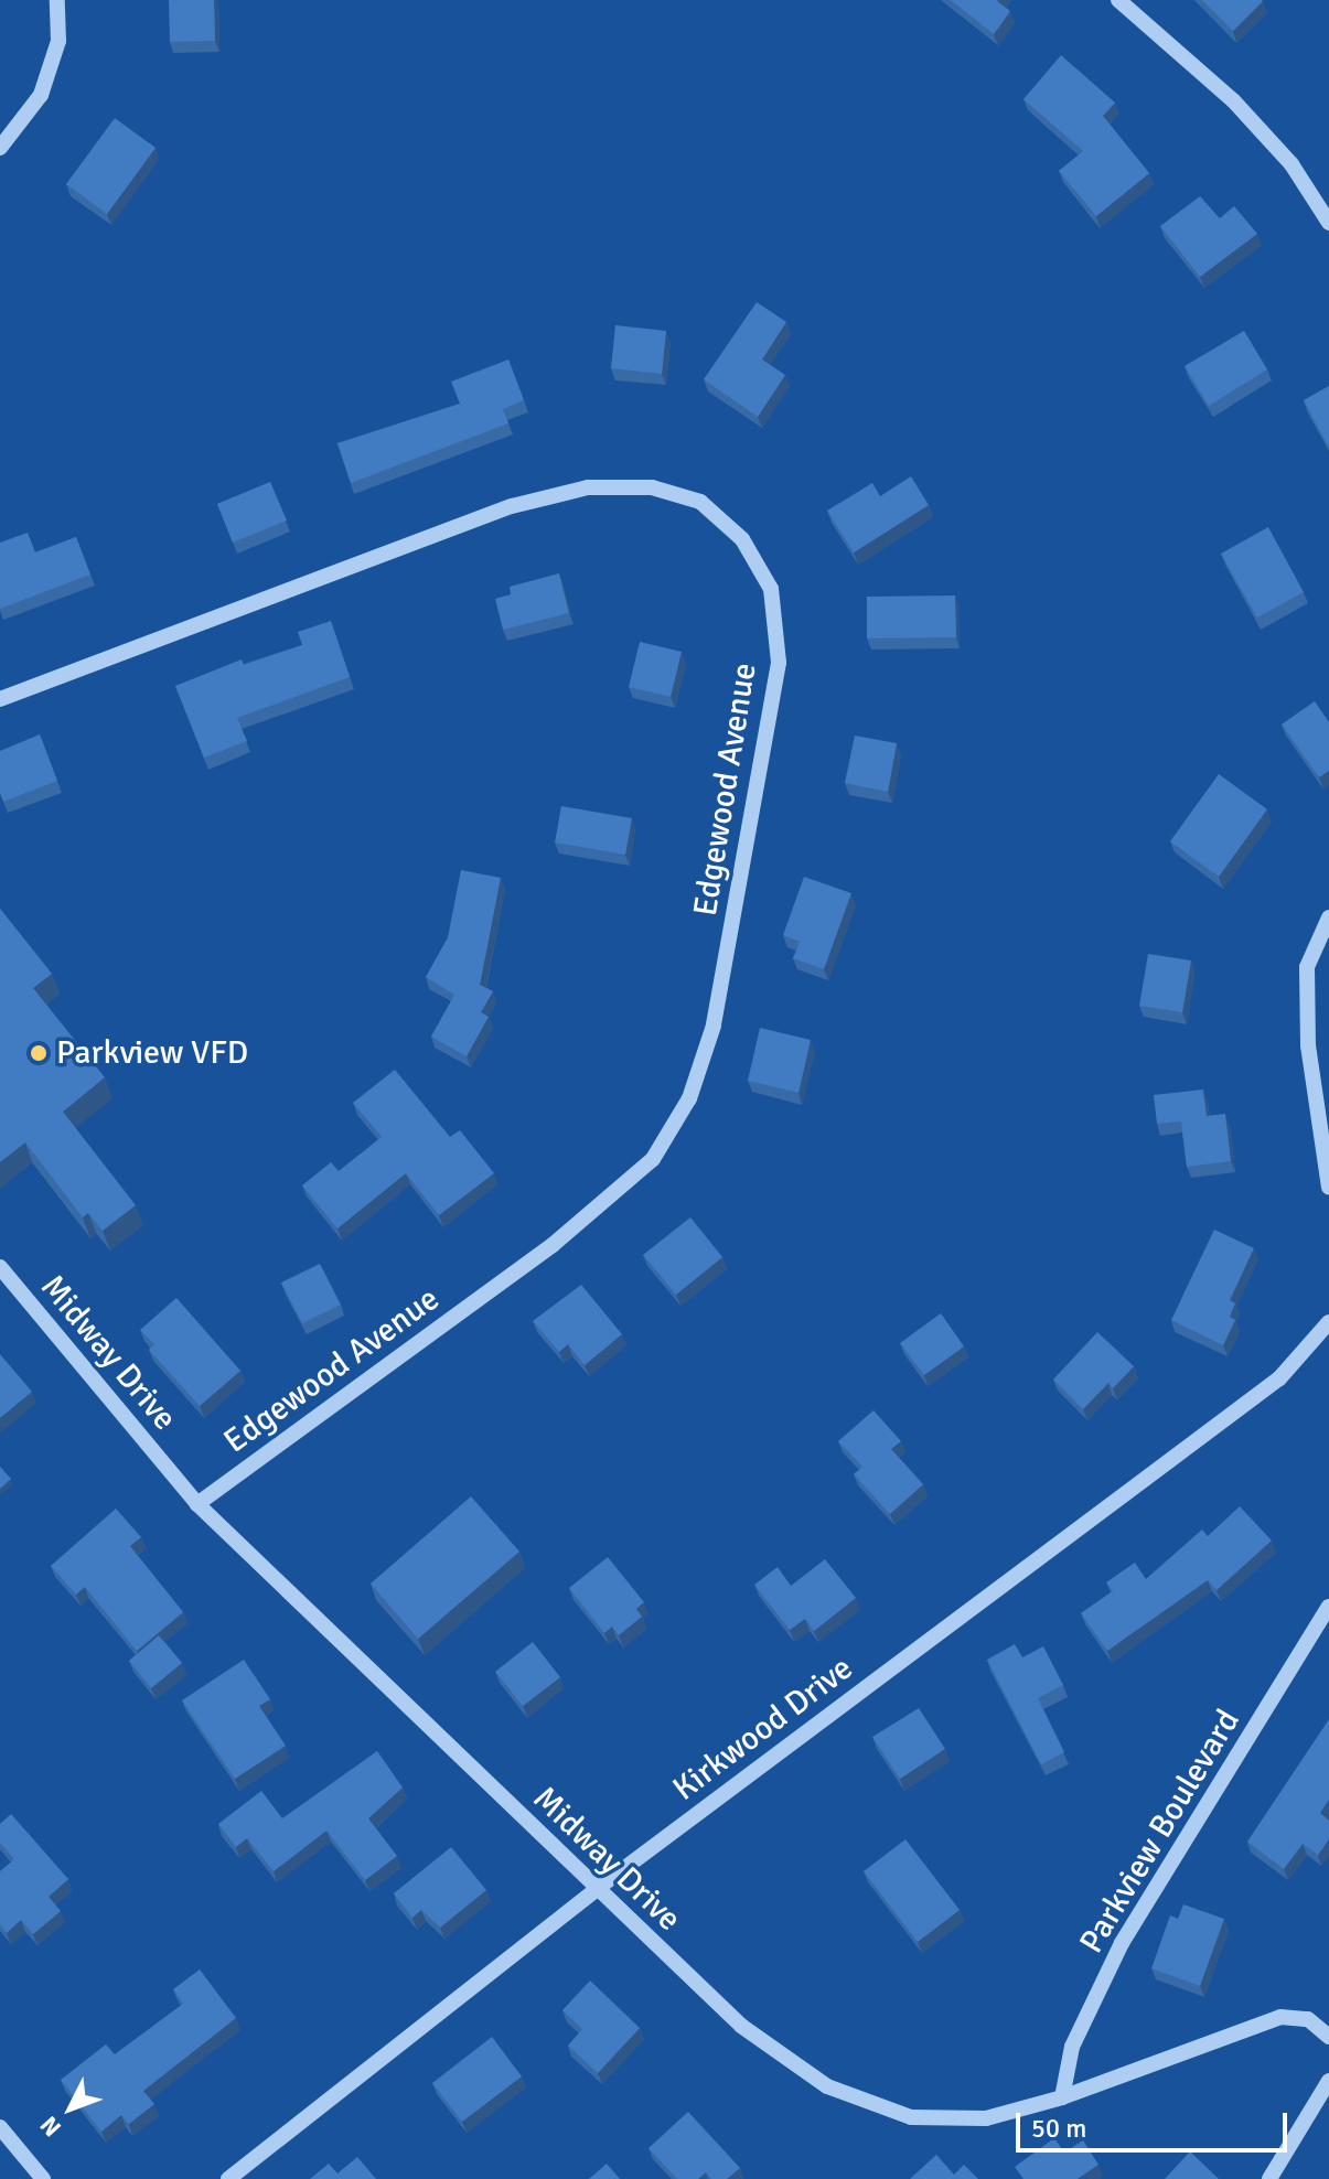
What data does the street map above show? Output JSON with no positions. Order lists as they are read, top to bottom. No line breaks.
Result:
{"streets":{"street":["Edgewood Avenue","Midway Drive","Kirkwood Drive","Parkview Boulevard"]},"crossings":[["Edgewood Avenue","Midway Drive"],["Midway Drive","Kirkwood Drive"],["Midway Drive","Parkview Boulevard"]],"places":["Parkview VFD"],"scale_bar":"50 m","north":"bottom left"}
